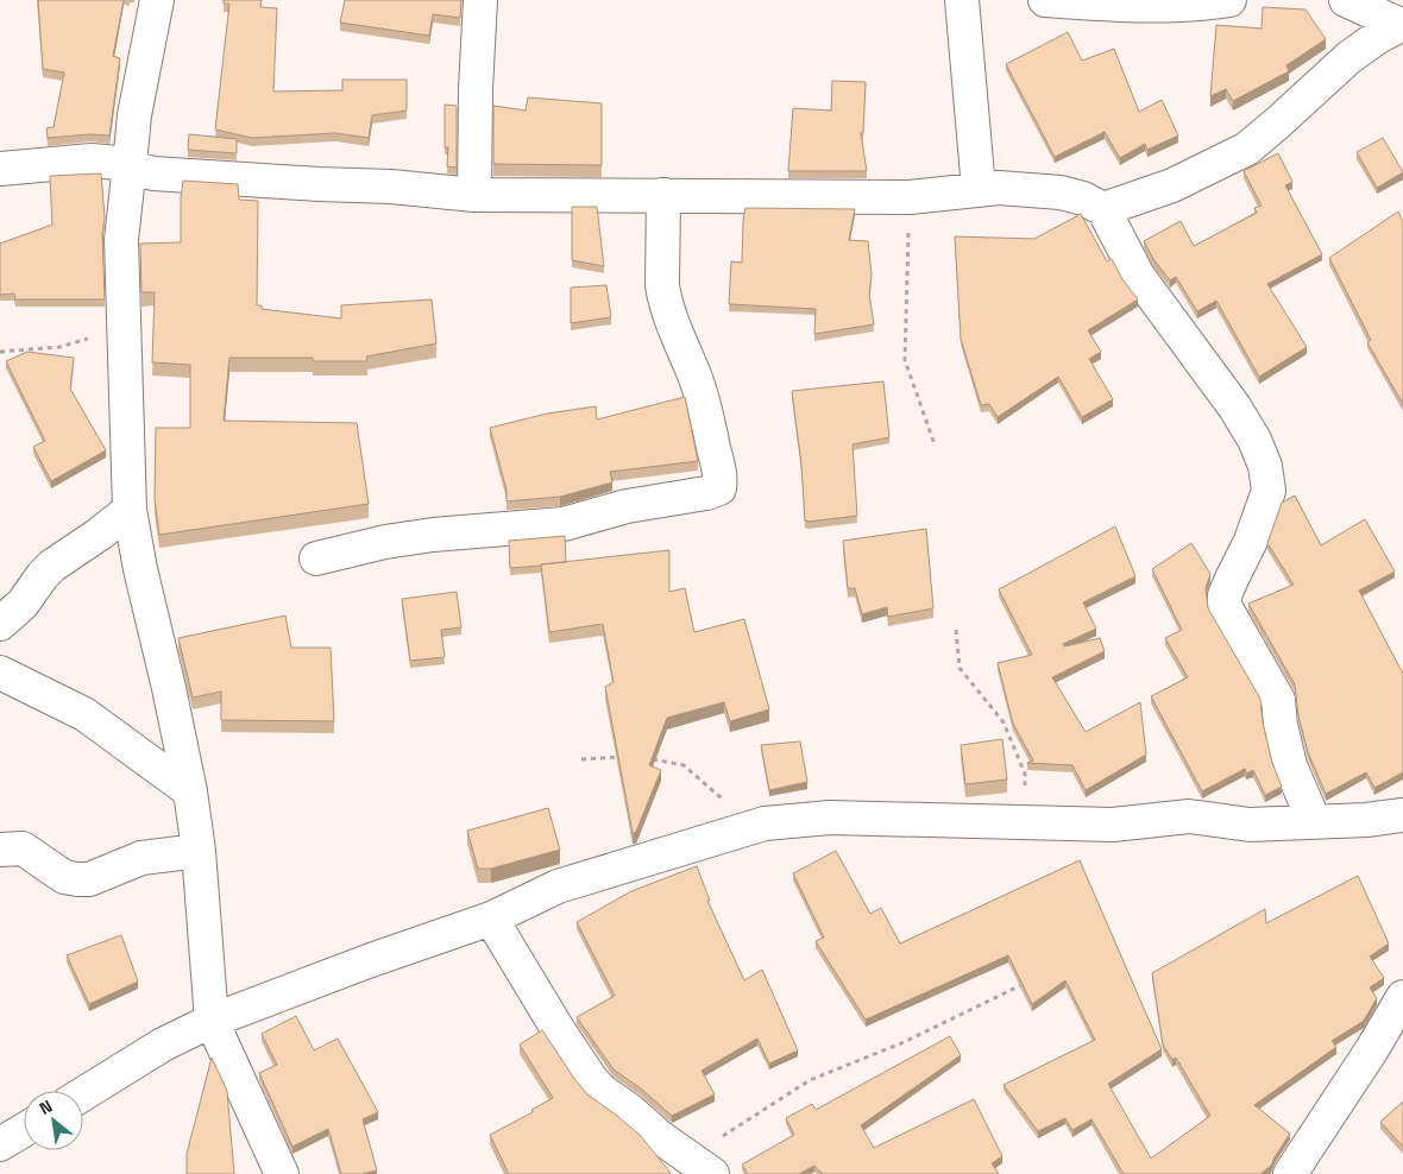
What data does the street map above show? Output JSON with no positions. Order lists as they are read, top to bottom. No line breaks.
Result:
{"north":"top left"}
